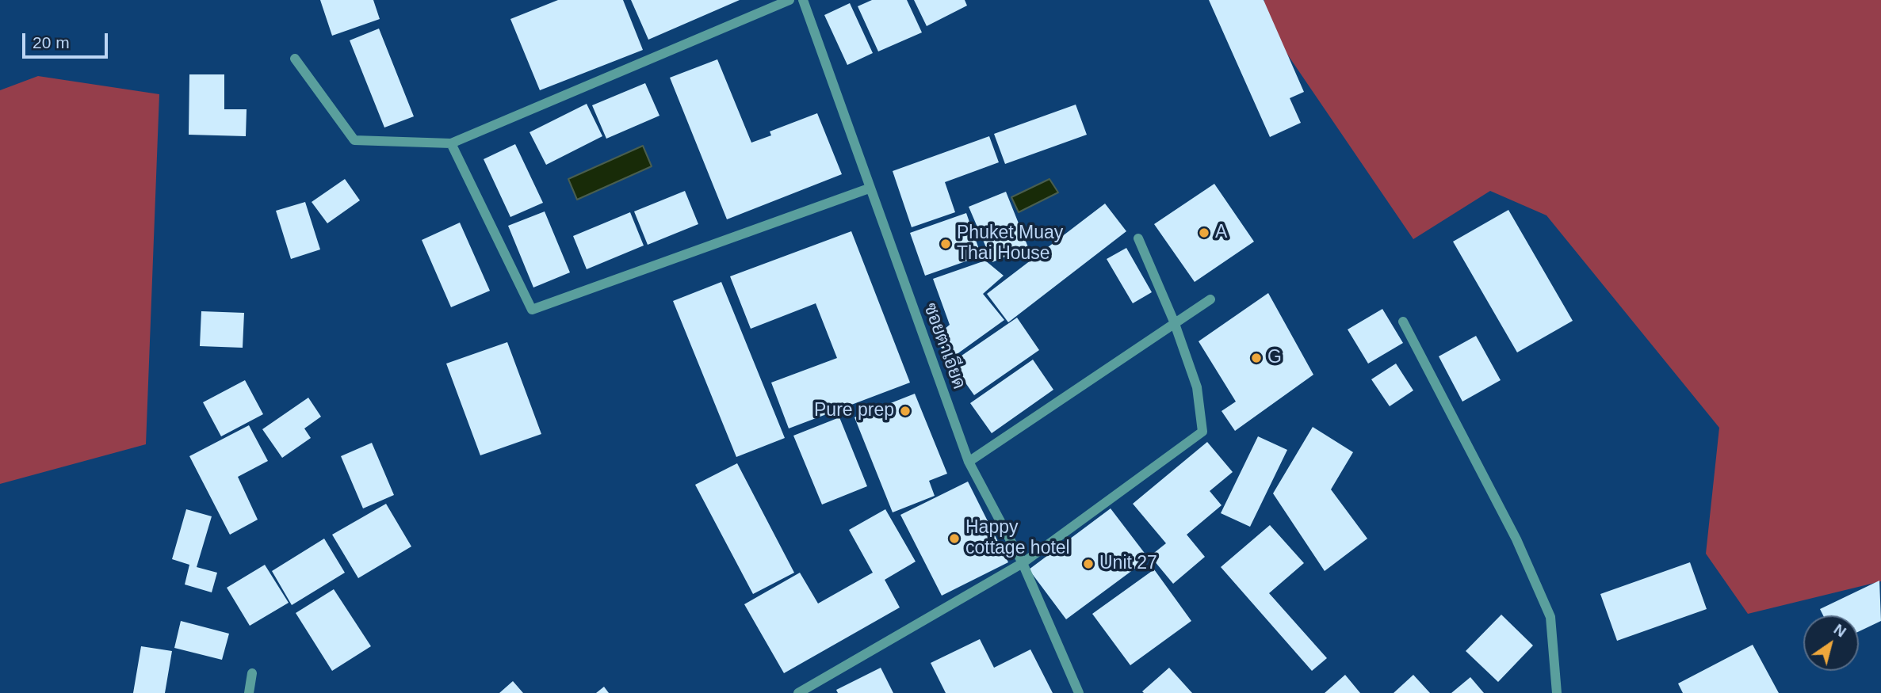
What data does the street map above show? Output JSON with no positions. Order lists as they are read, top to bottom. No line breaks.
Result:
{"streets":{"street":["ซอยตาเอียด"]},"places":["A","Phuket Muay Thai House","G","Pure prep","Happy cottage hotel","Unit 27"],"scale_bar":"20 m","north":"top right"}
